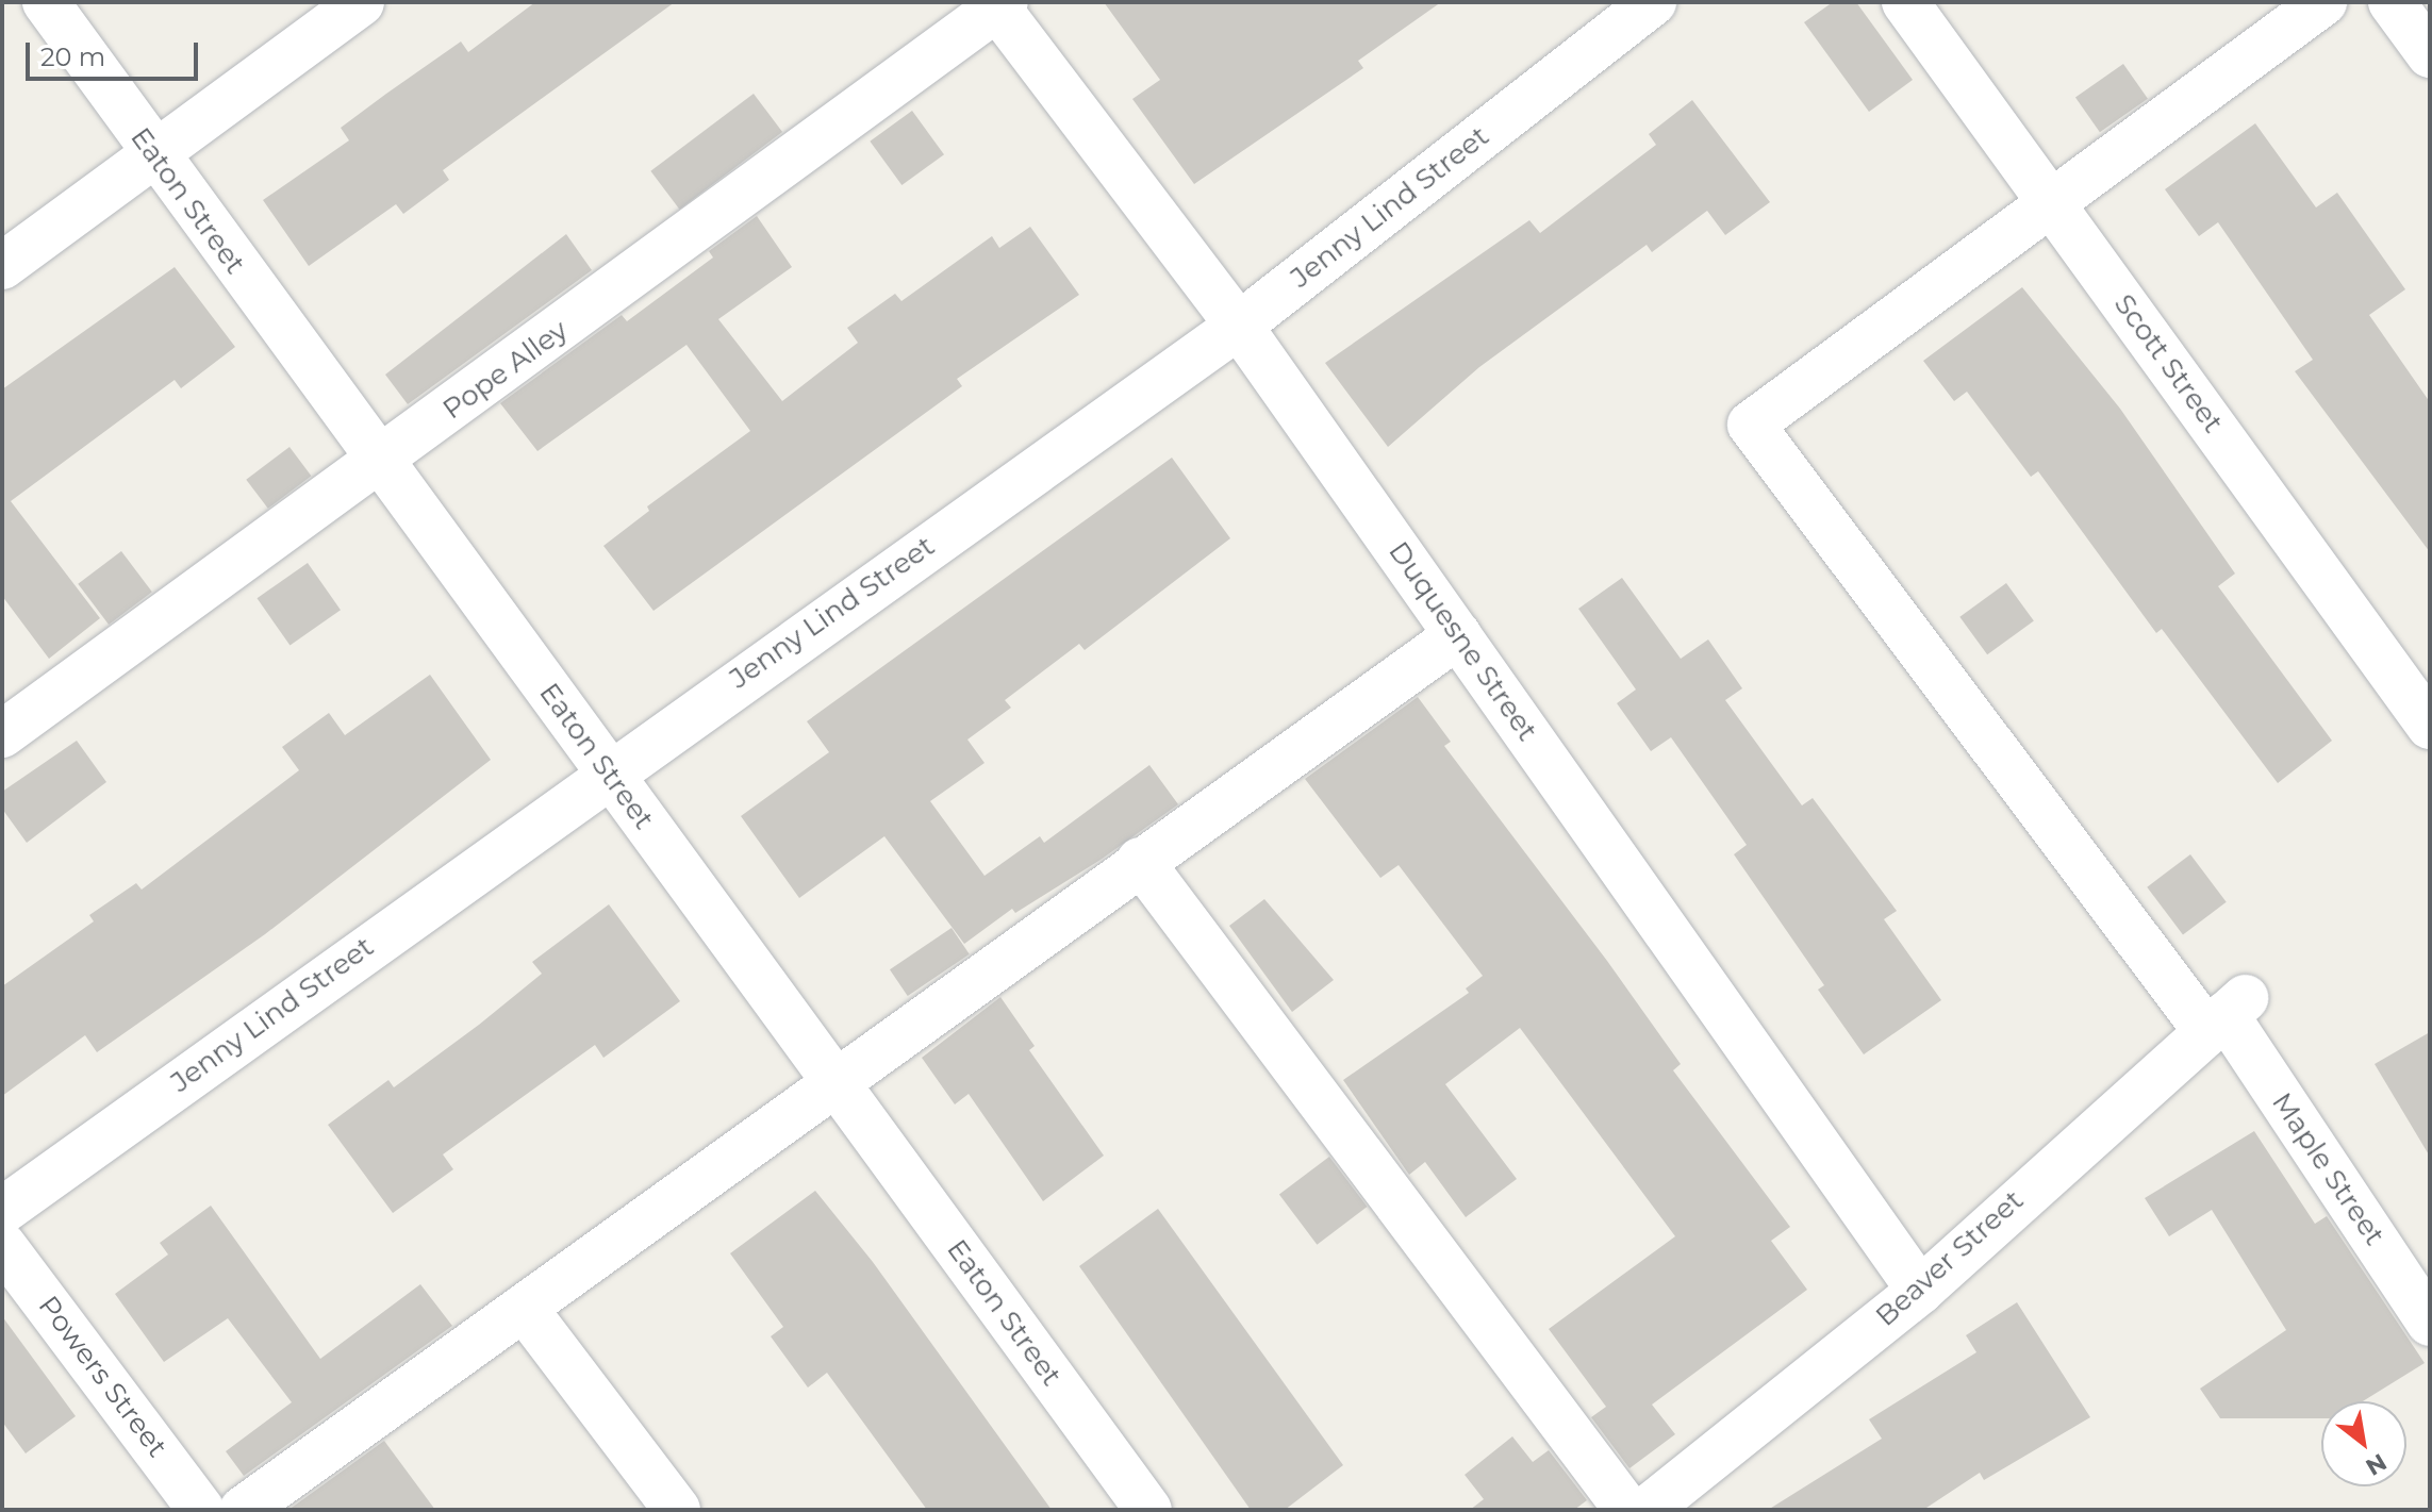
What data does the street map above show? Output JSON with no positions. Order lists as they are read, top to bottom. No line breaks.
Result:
{"streets":{"street":["Eaton Street","Jenny Lind Street","Scott Street","Pope Alley","Duquesne Street","Maple Street","Beaver Street","Powers Street"]},"crossings":[["Eaton Street","Jenny Lind Street"],["Eaton Street","Pope Alley"],["Jenny Lind Street","Duquesne Street"],["Scott Street","Maple Street"],["Pope Alley","Duquesne Street"],["Duquesne Street","Beaver Street"],["Maple Street","Beaver Street"]],"scale_bar":"20 m","north":"bottom right"}
